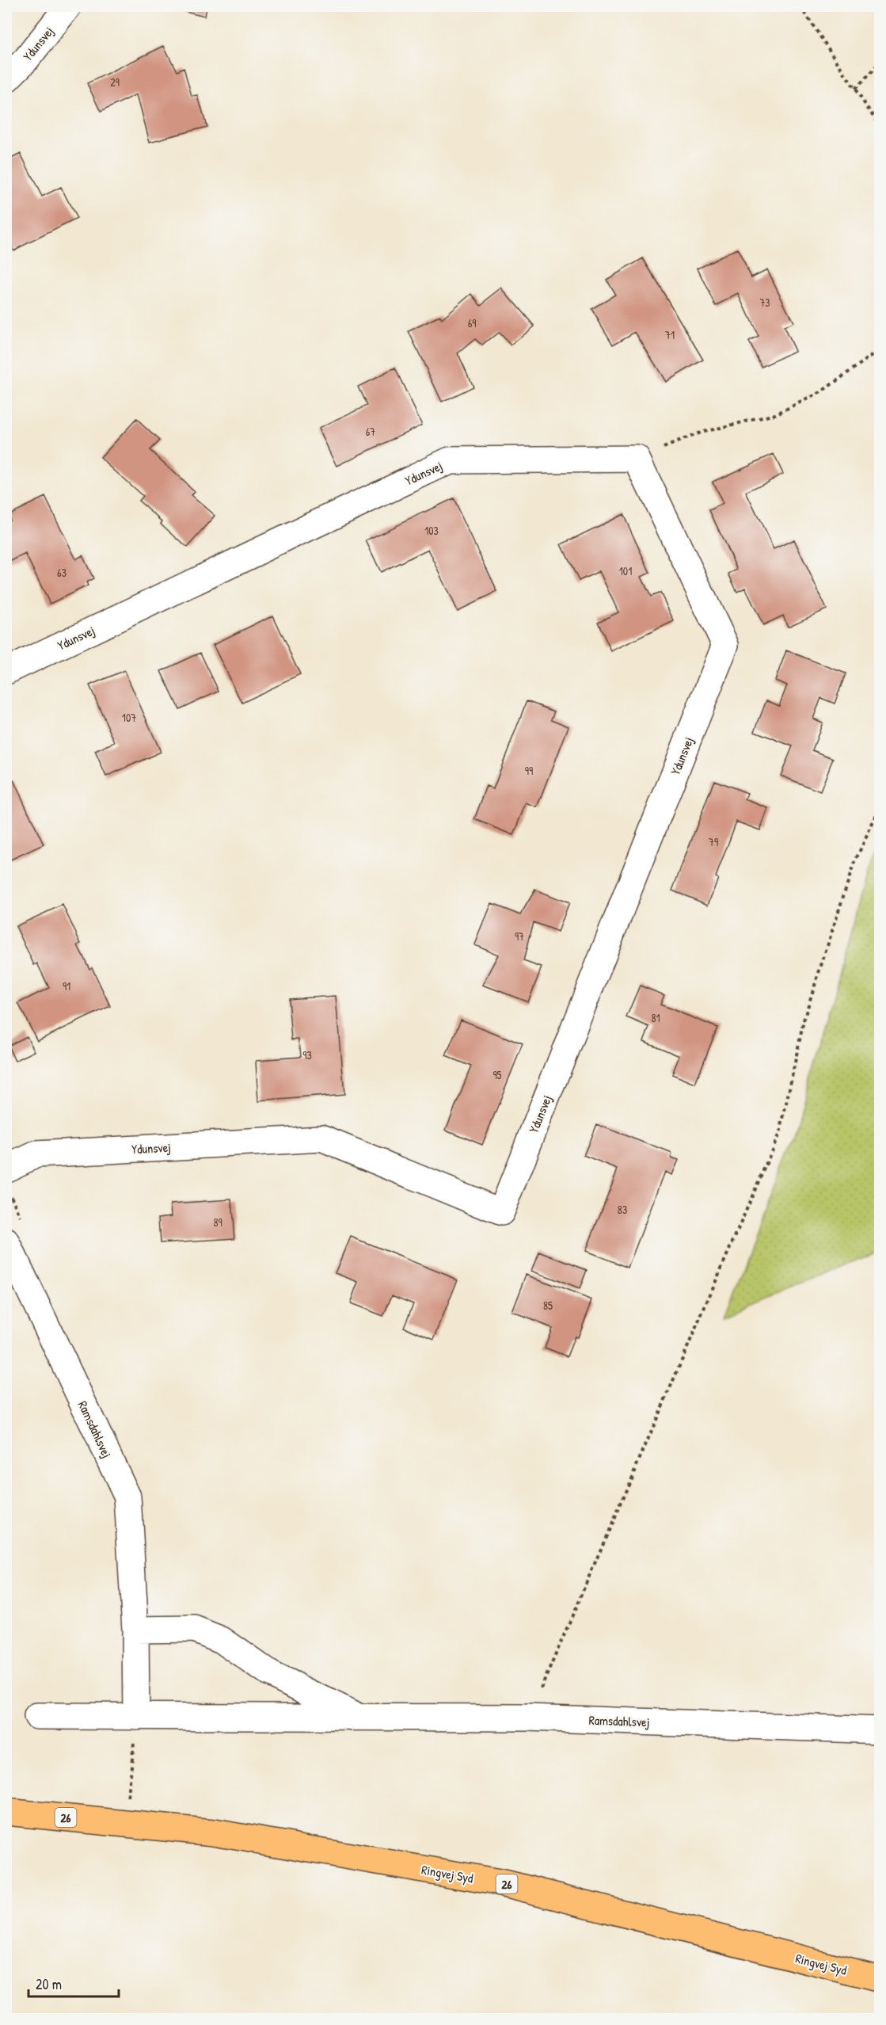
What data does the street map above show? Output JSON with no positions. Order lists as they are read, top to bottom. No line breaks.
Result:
{"streets":{"main road":["26","Ringvej Syd"],"street":["Ydunsvej","Ramsdahlsvej"]},"house_numbers":["29","73","69","71","67","103","101","63","107","99","79","97","91","81","93","95","83","89","85"],"scale_bar":"20 m"}
